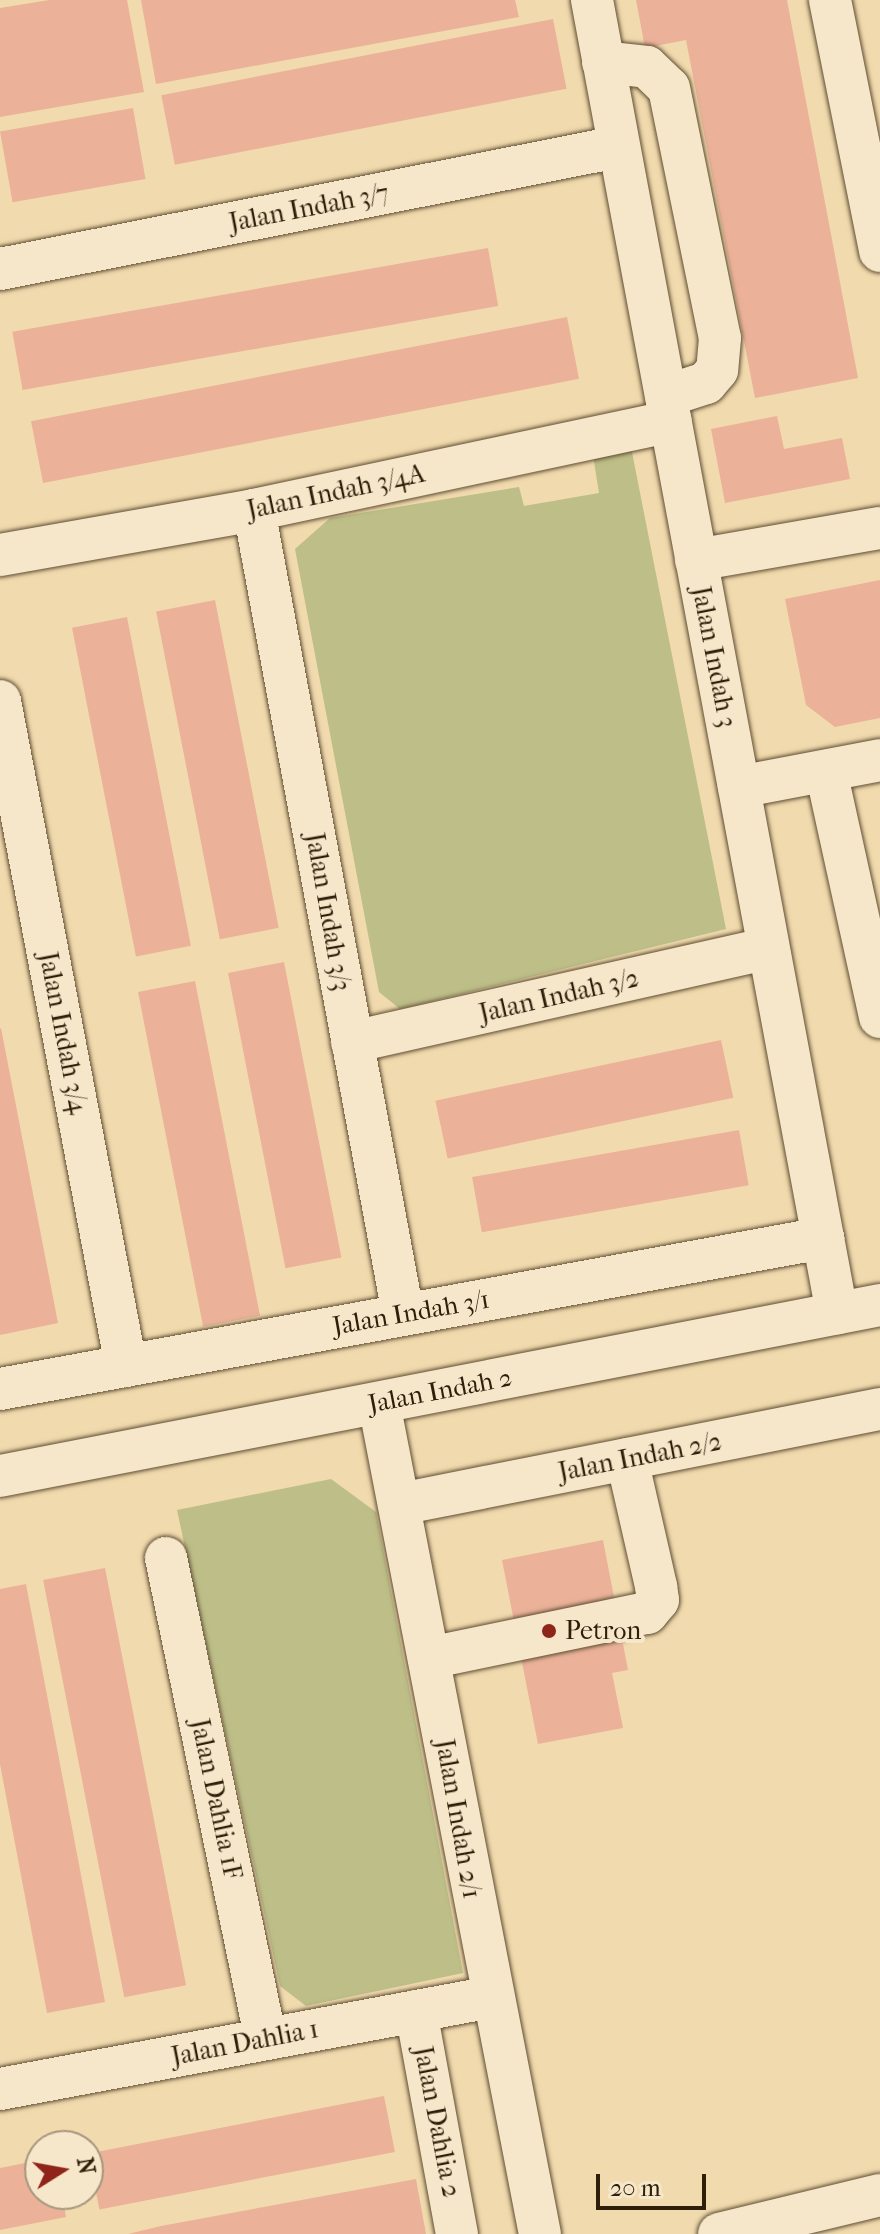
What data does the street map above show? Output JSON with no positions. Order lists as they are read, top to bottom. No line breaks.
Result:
{"streets":{"street":["Jalan Indah 3/7","Jalan Indah 3/4A","Jalan Indah 3","Jalan Indah 3/3","Jalan Indah 3/2","Jalan Indah 3/4","Jalan Indah 3/1","Jalan Indah 2","Jalan Indah 2/2","Jalan Dahlia 1F","Jalan Indah 2/1","Jalan Dahlia 1","Jalan Dahlia 2"]},"crossings":[["Jalan Indah 3/7","Jalan Indah 3"],["Jalan Indah 3/4A","Jalan Indah 3"],["Jalan Indah 3/4A","Jalan Indah 3/3"],["Jalan Indah 3","Jalan Indah 3/2"],["Jalan Indah 3","Jalan Indah 3/1"],["Jalan Indah 3","Jalan Indah 2"],["Jalan Indah 3/3","Jalan Indah 3/2"],["Jalan Indah 3/3","Jalan Indah 3/1"],["Jalan Indah 3/4","Jalan Indah 3/1"],["Jalan Indah 2","Jalan Indah 2/1"],["Jalan Indah 2/2","Jalan Indah 2/1"],["Jalan Dahlia 1F","Jalan Dahlia 1"],["Jalan Indah 2/1","Jalan Dahlia 1"],["Jalan Dahlia 1","Jalan Dahlia 2"]],"places":["Petron"],"scale_bar":"20 m","north":"right"}
